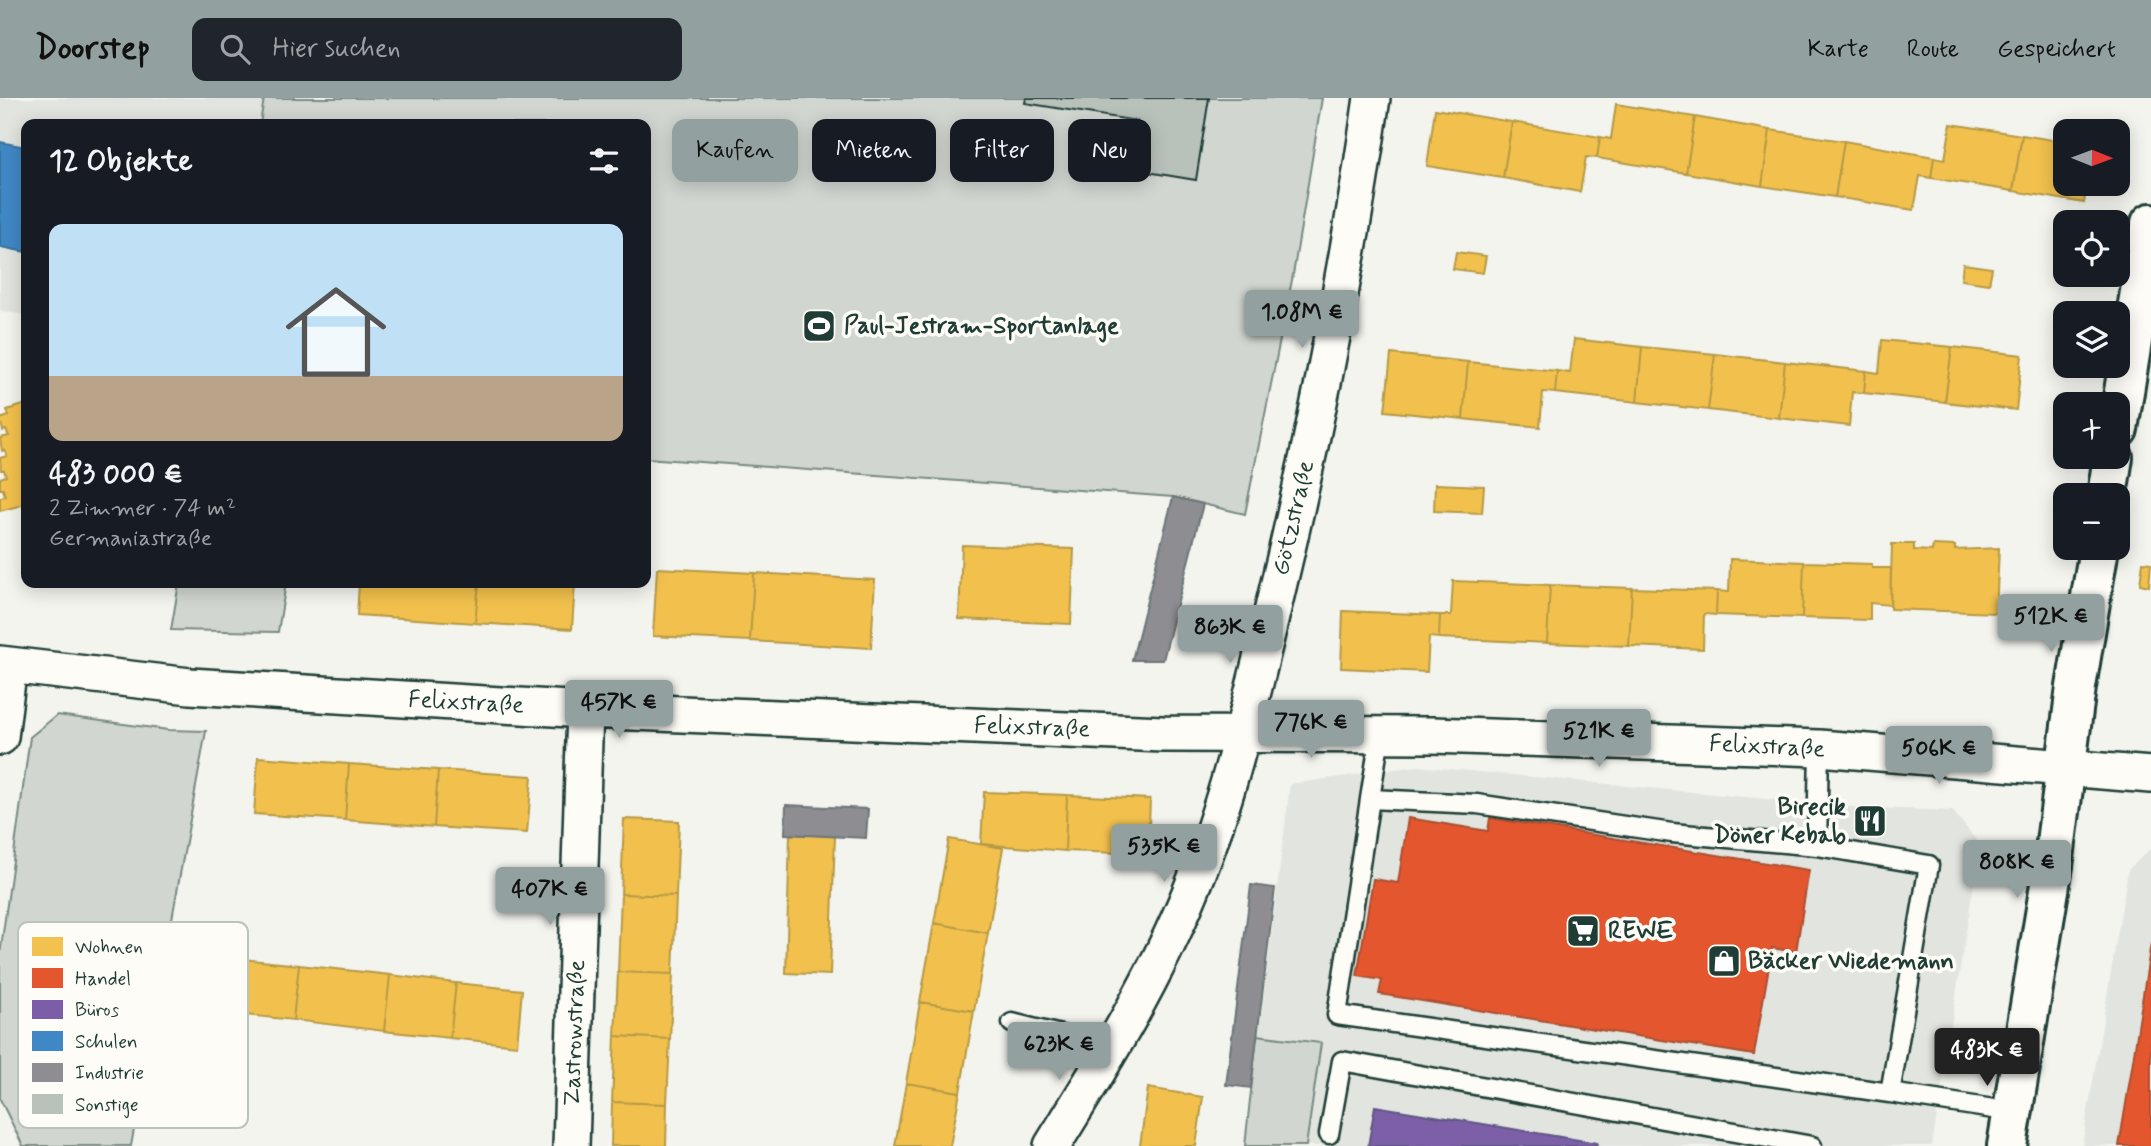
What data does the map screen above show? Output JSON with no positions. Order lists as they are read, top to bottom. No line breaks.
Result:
{"streets":{"street":["Götzstraße","Felixstraße","Zastrowstraße"]},"crossings":[["Götzstraße","Felixstraße"],["Felixstraße","Zastrowstraße"]],"places":{"sports":["Paul-Jestram-Sportanlage"],"restaurant":["Birecik Döner Kebab"],"supermarket":["REWE"],"shop":["Bäcker Wiedemann"]},"legend":["Wohnen","Handel","Büros","Schulen","Industrie","Sonstige"],"north":"right","page":{"header":"Doorstep","search":"Hier suchen","nav":["Karte","Route","Gespeichert"],"map_buttons":["+","−"],"chip":["Kaufen","Mieten","Filter","Neu"],"heading":"12 Objekte","list":[{"name":"483 000 €","note":"2 Zimmer · 74 m² · Germaniastraße"}],"price":["1.08M €","512K €","863K €","457K €","776K €","521K €","506K €","535K €","808K €","407K €","623K €","483K €"]}}
